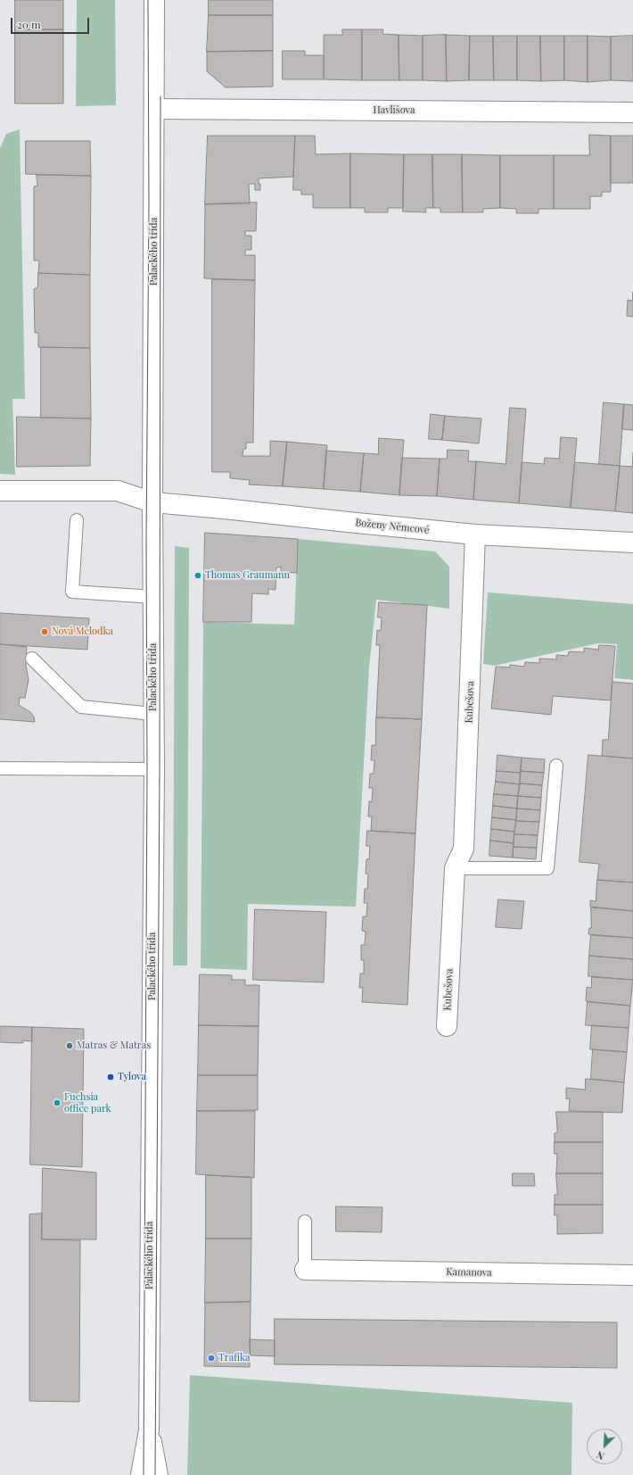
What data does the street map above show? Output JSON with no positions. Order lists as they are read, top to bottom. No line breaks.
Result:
{"streets":{"street":["Havlišova","Palackého třída","Boženy Němcové","Kubešova","Kamanova"]},"crossings":[["Havlišova","Palackého třída"],["Palackého třída","Boženy Němcové"],["Boženy Němcové","Kubešova"]],"places":["Thomas Graumann","Nová Melodka","Matras & Matras","Tylova","Fuchsia office park","Trafika"],"scale_bar":"20 m","north":"bottom left"}
